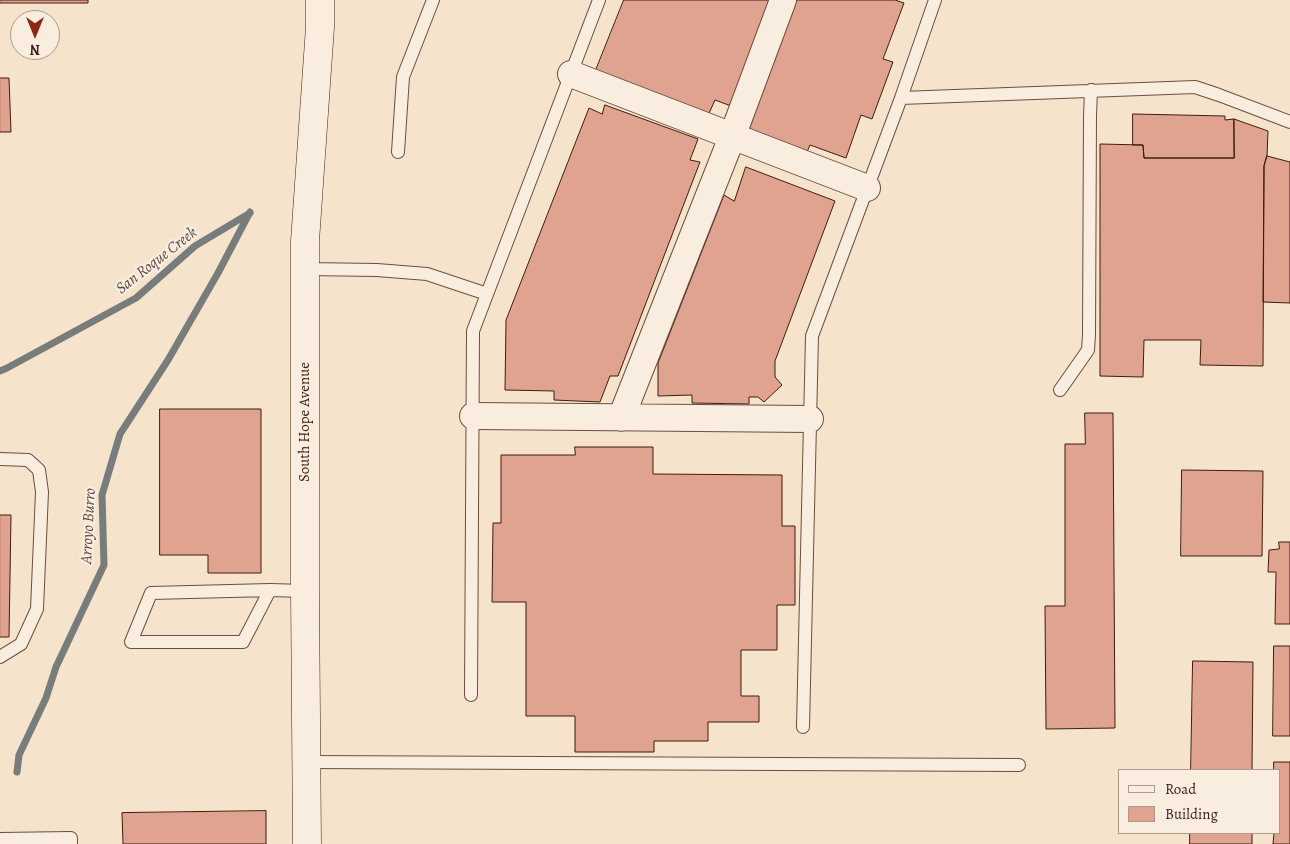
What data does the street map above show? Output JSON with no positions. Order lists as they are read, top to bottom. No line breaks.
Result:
{"streets":{"main road":["South Hope Avenue"]},"water":["San Roque Creek","Arroyo Burro"],"legend":["Road","Building"],"north":"bottom"}
